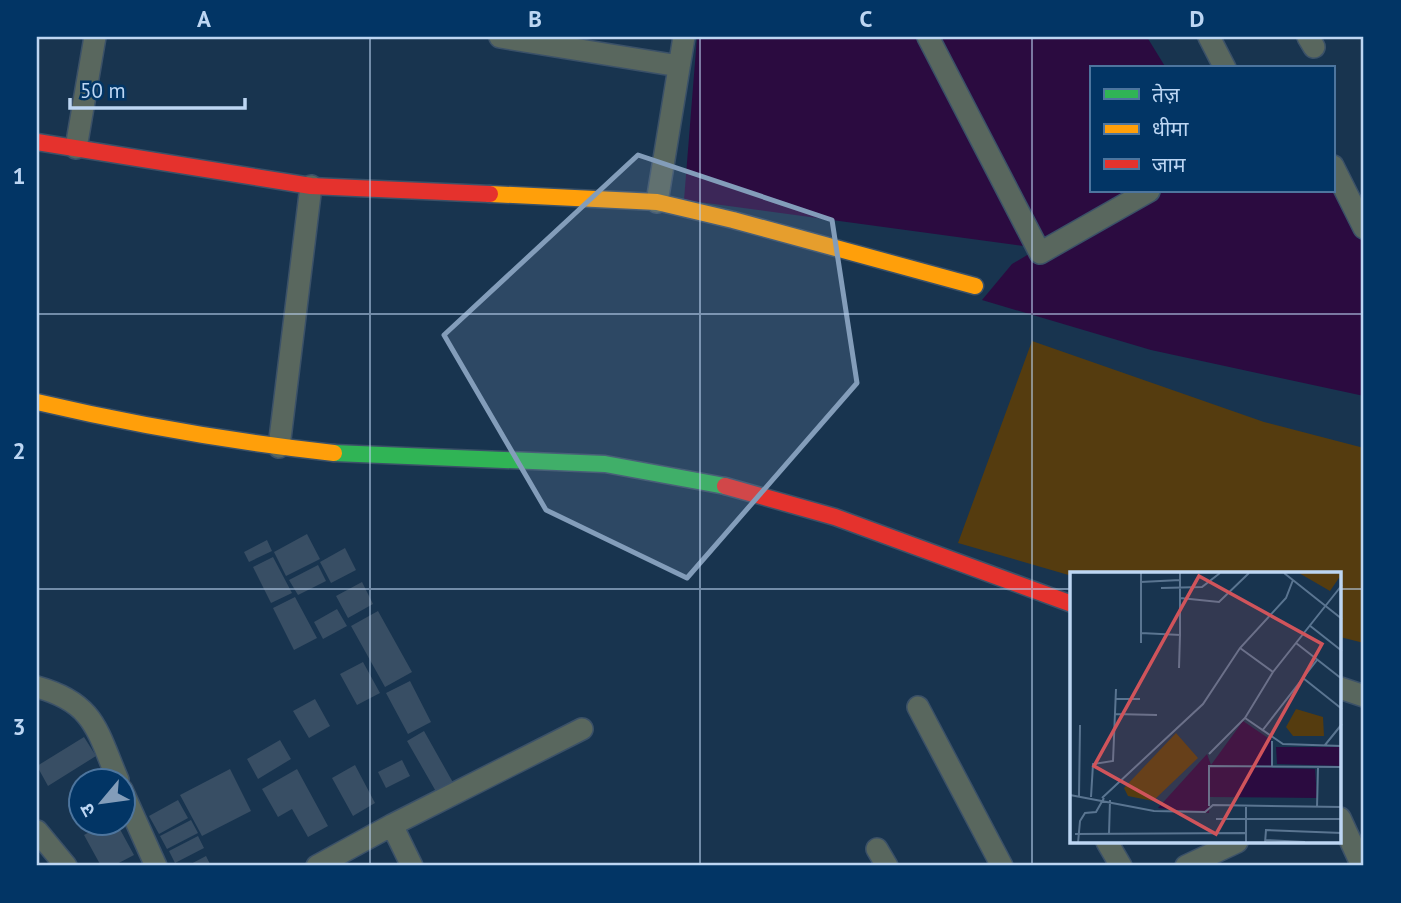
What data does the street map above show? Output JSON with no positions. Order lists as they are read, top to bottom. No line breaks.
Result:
{"legend":["तेज़","धीमा","जाम"],"scale_bar":"50 m","north":"bottom left","grid":{"columns":["A","B","C","D"],"rows":["1","2","3"]}}
